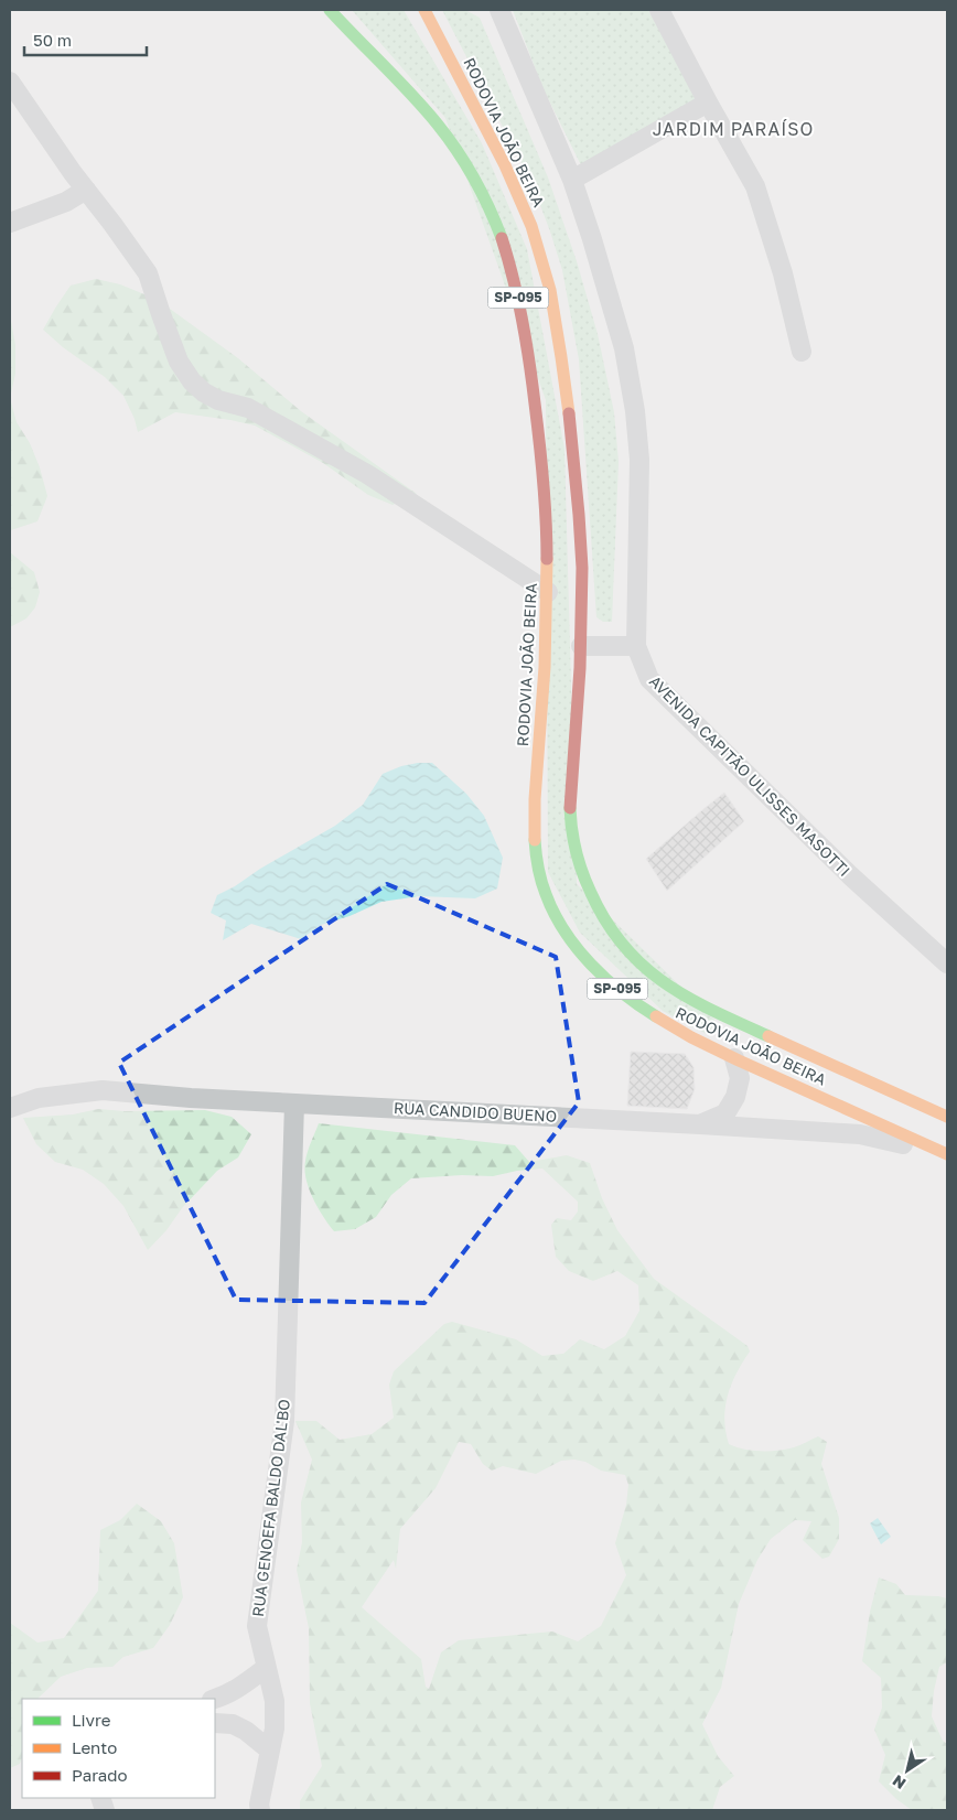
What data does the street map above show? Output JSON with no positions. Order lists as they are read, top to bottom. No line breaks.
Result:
{"streets":{"main road":["RODOVIA JOÃO BEIRA","SP-095"],"street":["AVENIDA CAPITÃO ULISSES MASOTTI","RUA CANDIDO BUENO","RUA GENOEFA BALDO DAL'BO"]},"crossings":[["RODOVIA JOÃO BEIRA","RUA CANDIDO BUENO"],["RUA CANDIDO BUENO","RUA GENOEFA BALDO DAL'BO"]],"districts":["JARDIM PARAÍSO"],"legend":["Livre","Lento","Parado"],"scale_bar":"50 m","north":"bottom left"}
